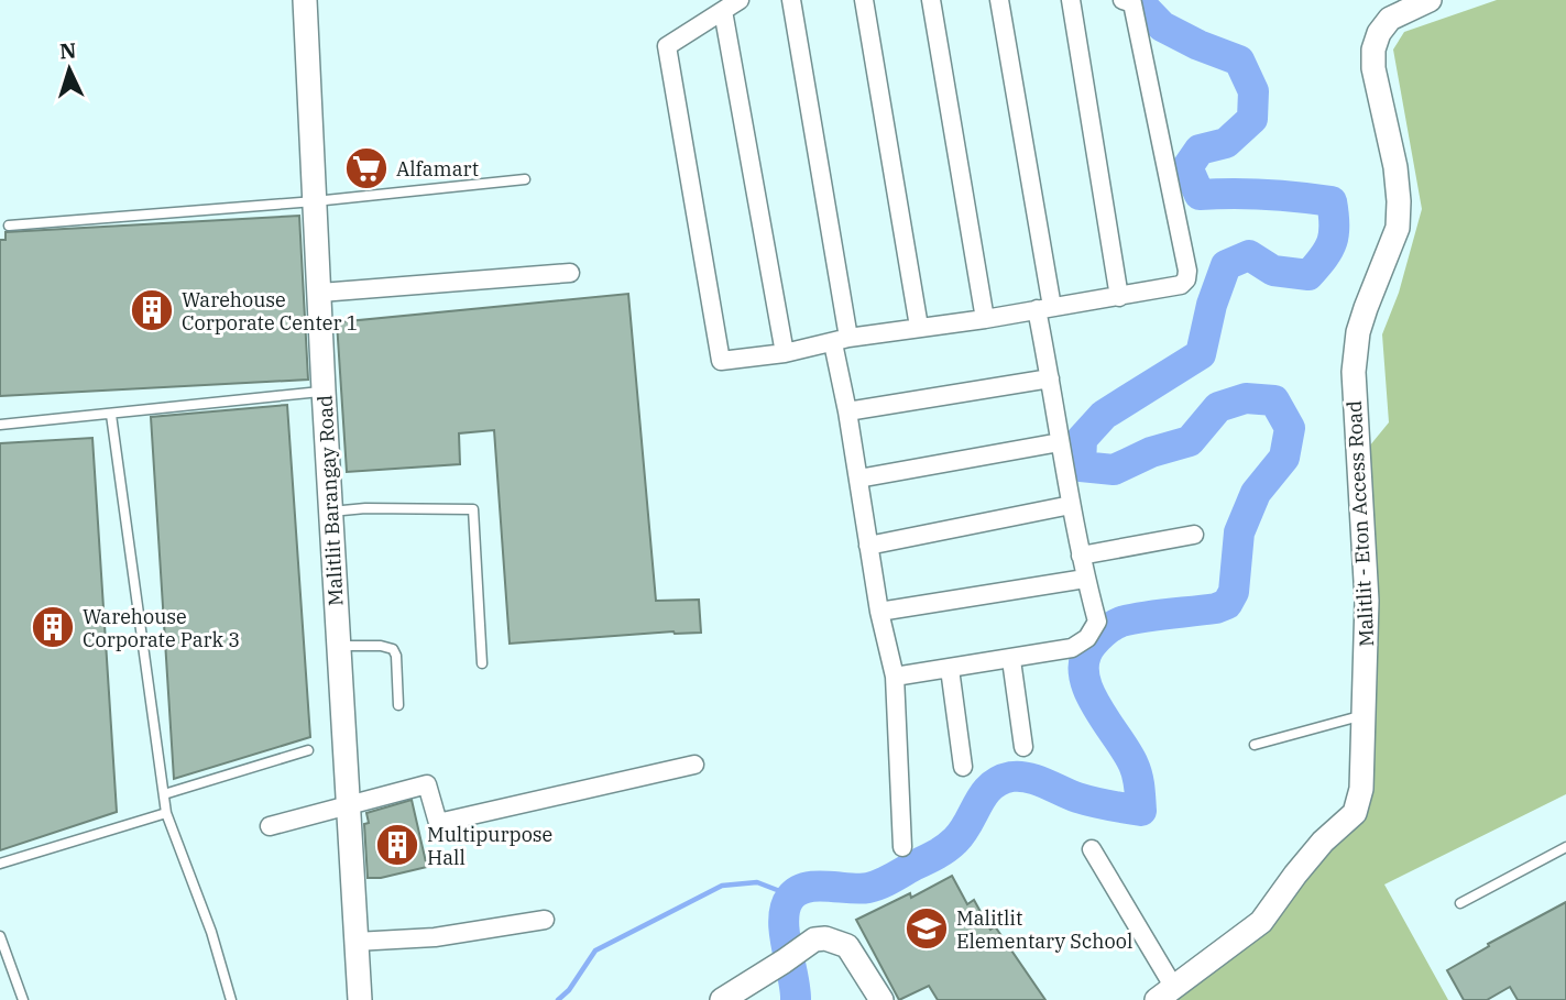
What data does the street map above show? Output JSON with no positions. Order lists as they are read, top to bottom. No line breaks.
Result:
{"streets":{"street":["Malitlit Barangay Road","Malitlit - Eton Access Road"]},"places":{"supermarket":["Alfamart"],"building":["Warehouse Corporate Center 1","Warehouse Corporate Park 3","Multipurpose Hall"],"school or university":["Malitlit Elementary School"]},"north":"top"}
